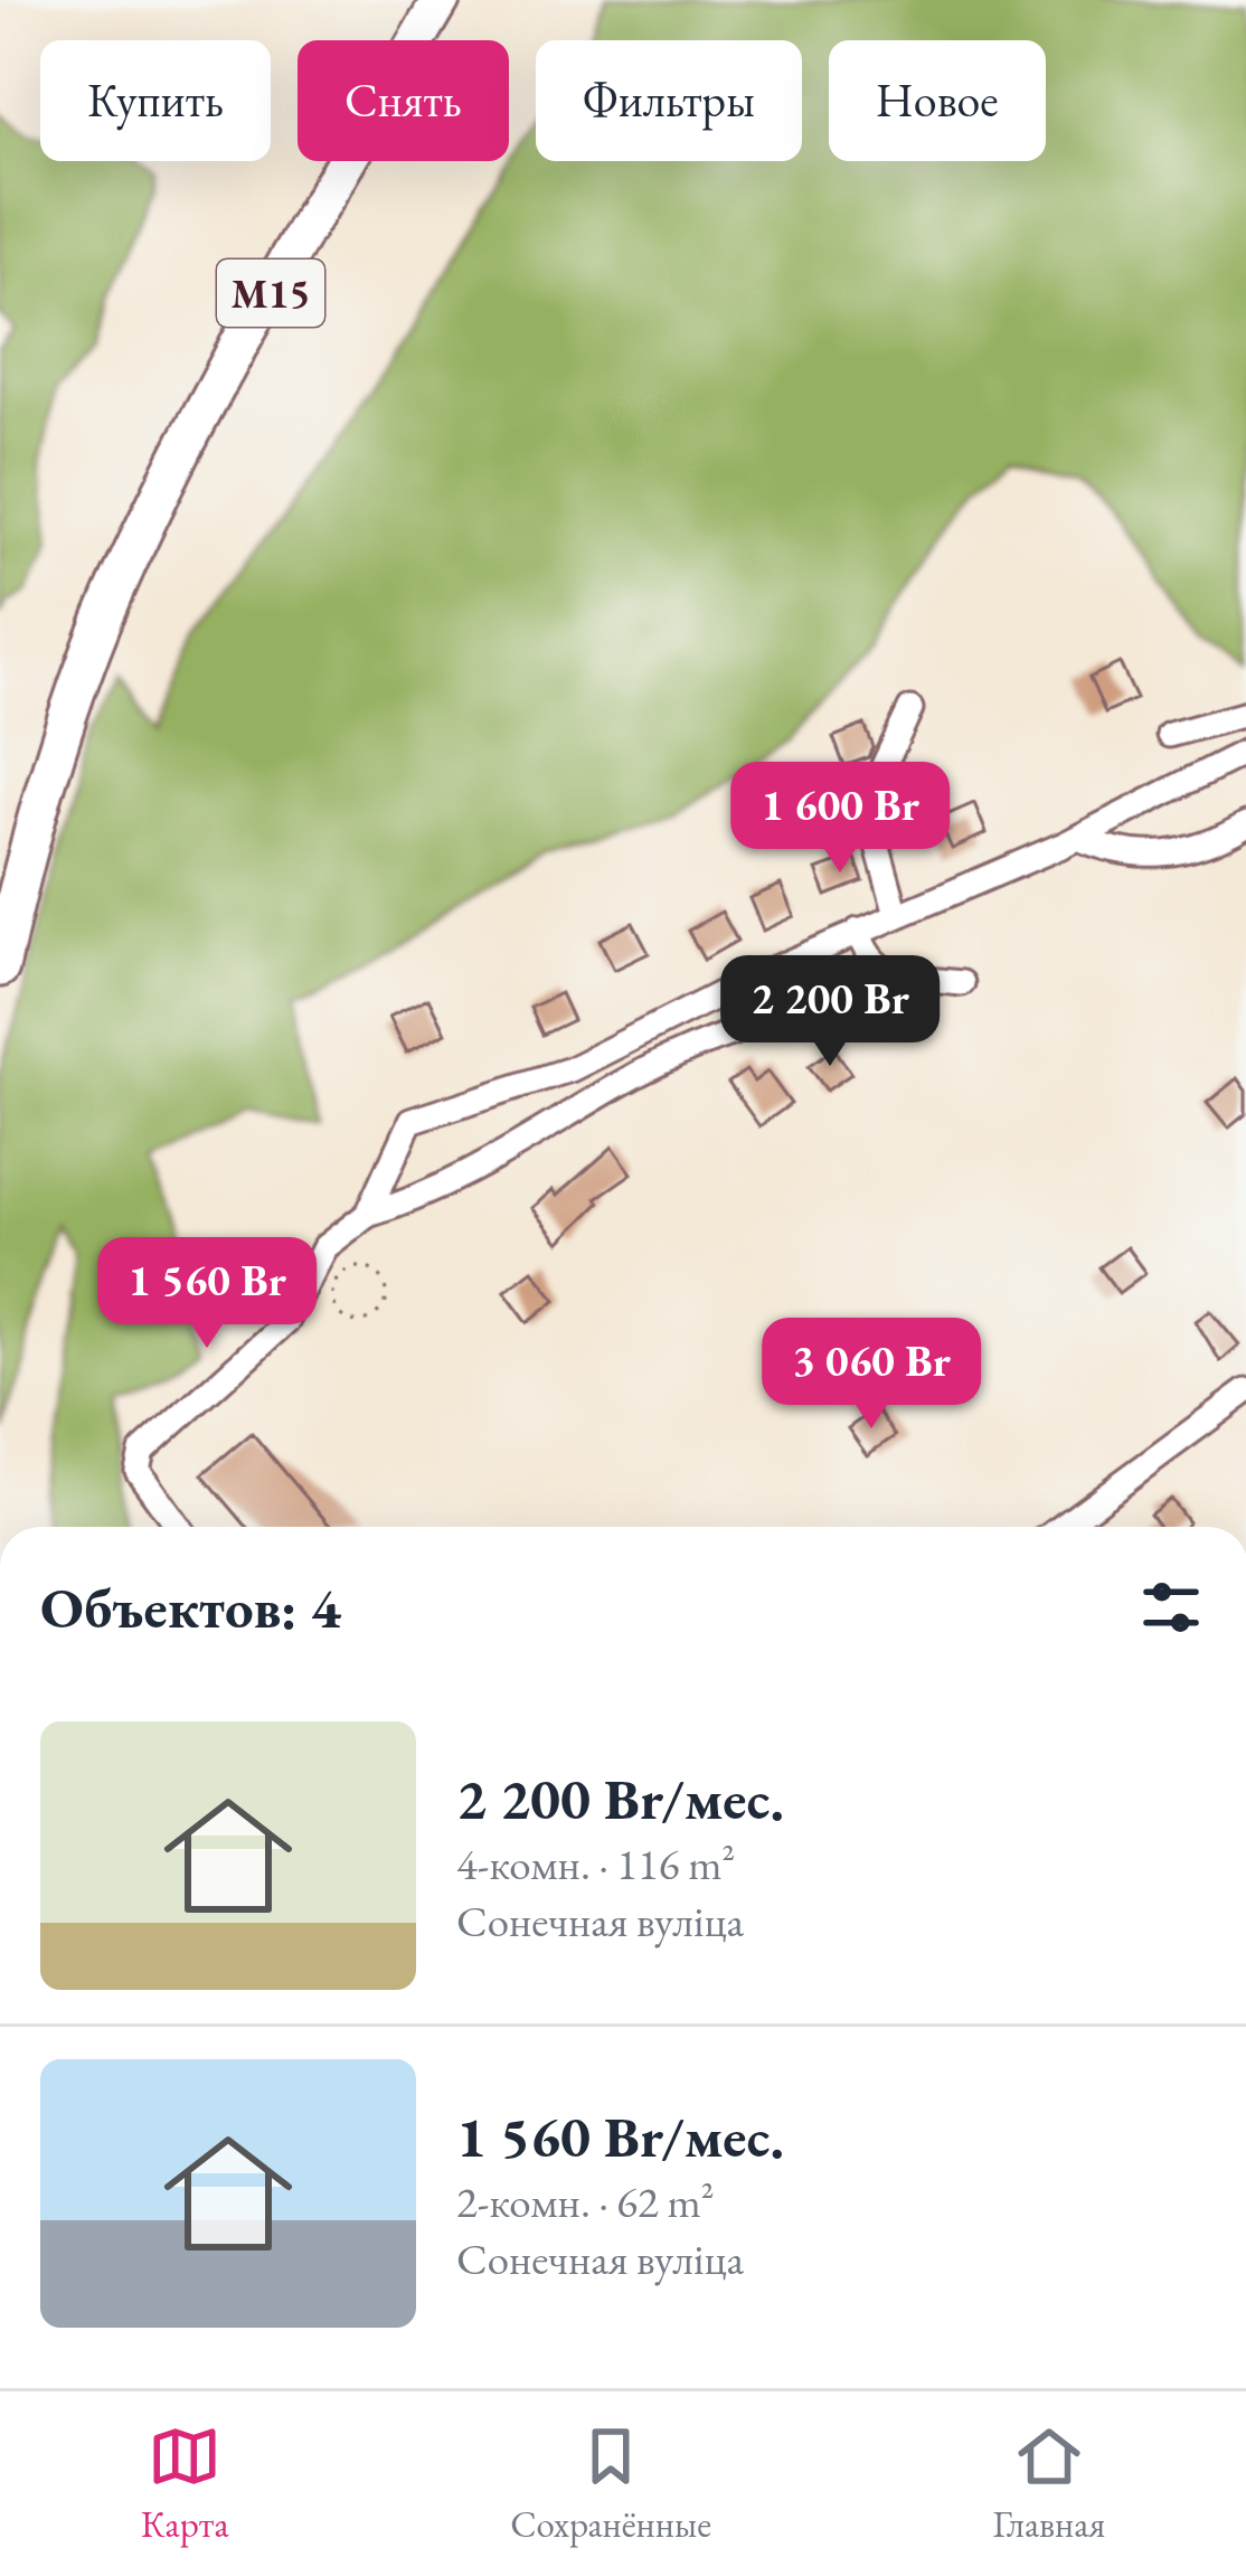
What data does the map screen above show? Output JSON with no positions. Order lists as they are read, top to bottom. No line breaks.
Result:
{"streets":{"highway":["М15"]},"page":{"chip":["Купить","Снять","Фильтры","Новое"],"price":["1 600 Br","2 200 Br","1 560 Br","3 060 Br"],"heading":"Объектов: 4","list":[{"name":"2 200 Br/мес.","note":"4-комн. · 116 m² · Сонечная вуліца"},{"name":"1 560 Br/мес.","note":"2-комн. · 62 m² · Сонечная вуліца"}],"tabs":["Карта","Сохранённые","Главная"]}}
